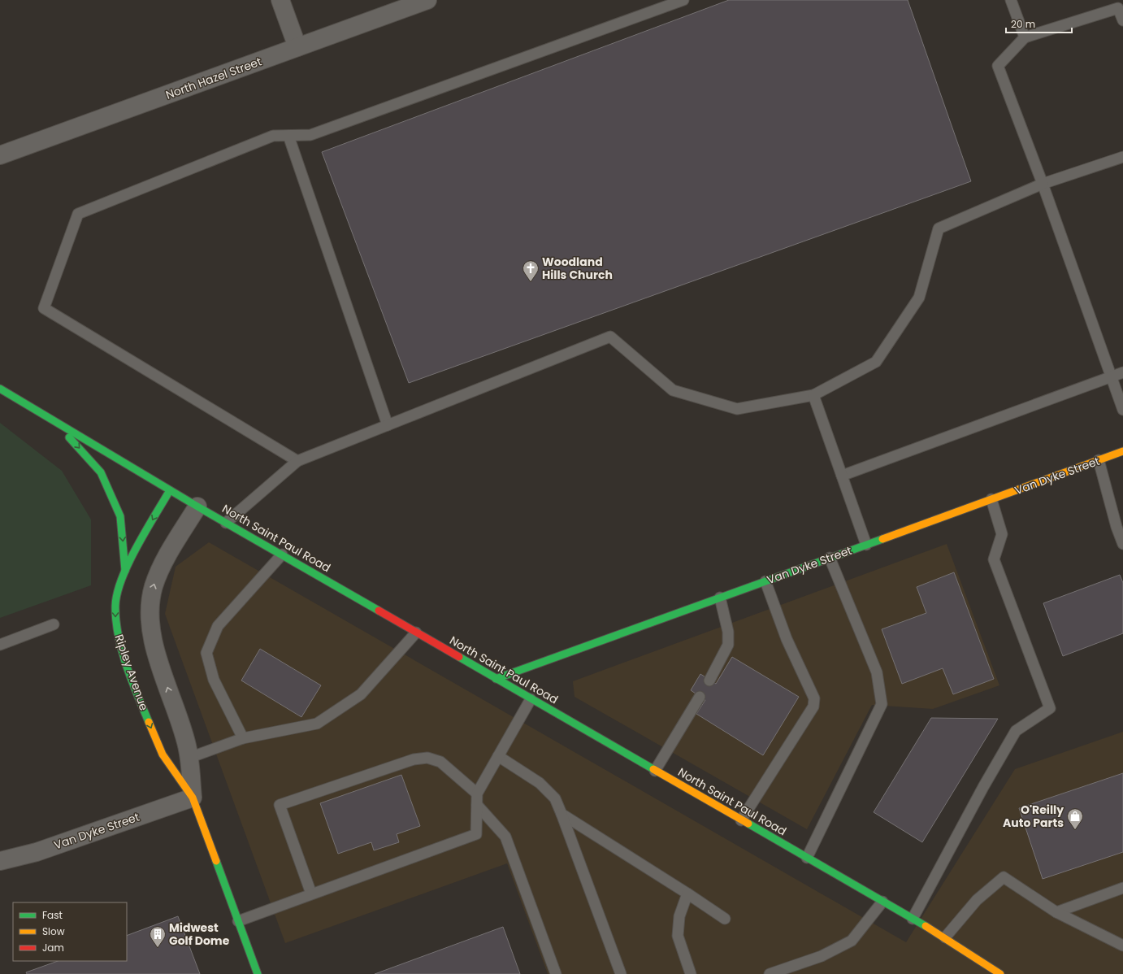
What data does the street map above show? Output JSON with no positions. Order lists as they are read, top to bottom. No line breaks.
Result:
{"streets":{"street":["North Hazel Street","Van Dyke Street","North Saint Paul Road","Ripley Avenue"]},"crossings":[["Van Dyke Street","North Saint Paul Road"],["Van Dyke Street","Ripley Avenue"],["North Saint Paul Road","Ripley Avenue"]],"places":{"church":["Woodland Hills Church"],"shop":["O'Reilly Auto Parts"],"building":["Midwest Golf Dome"]},"legend":["Fast","Slow","Jam"],"scale_bar":"20 m"}
